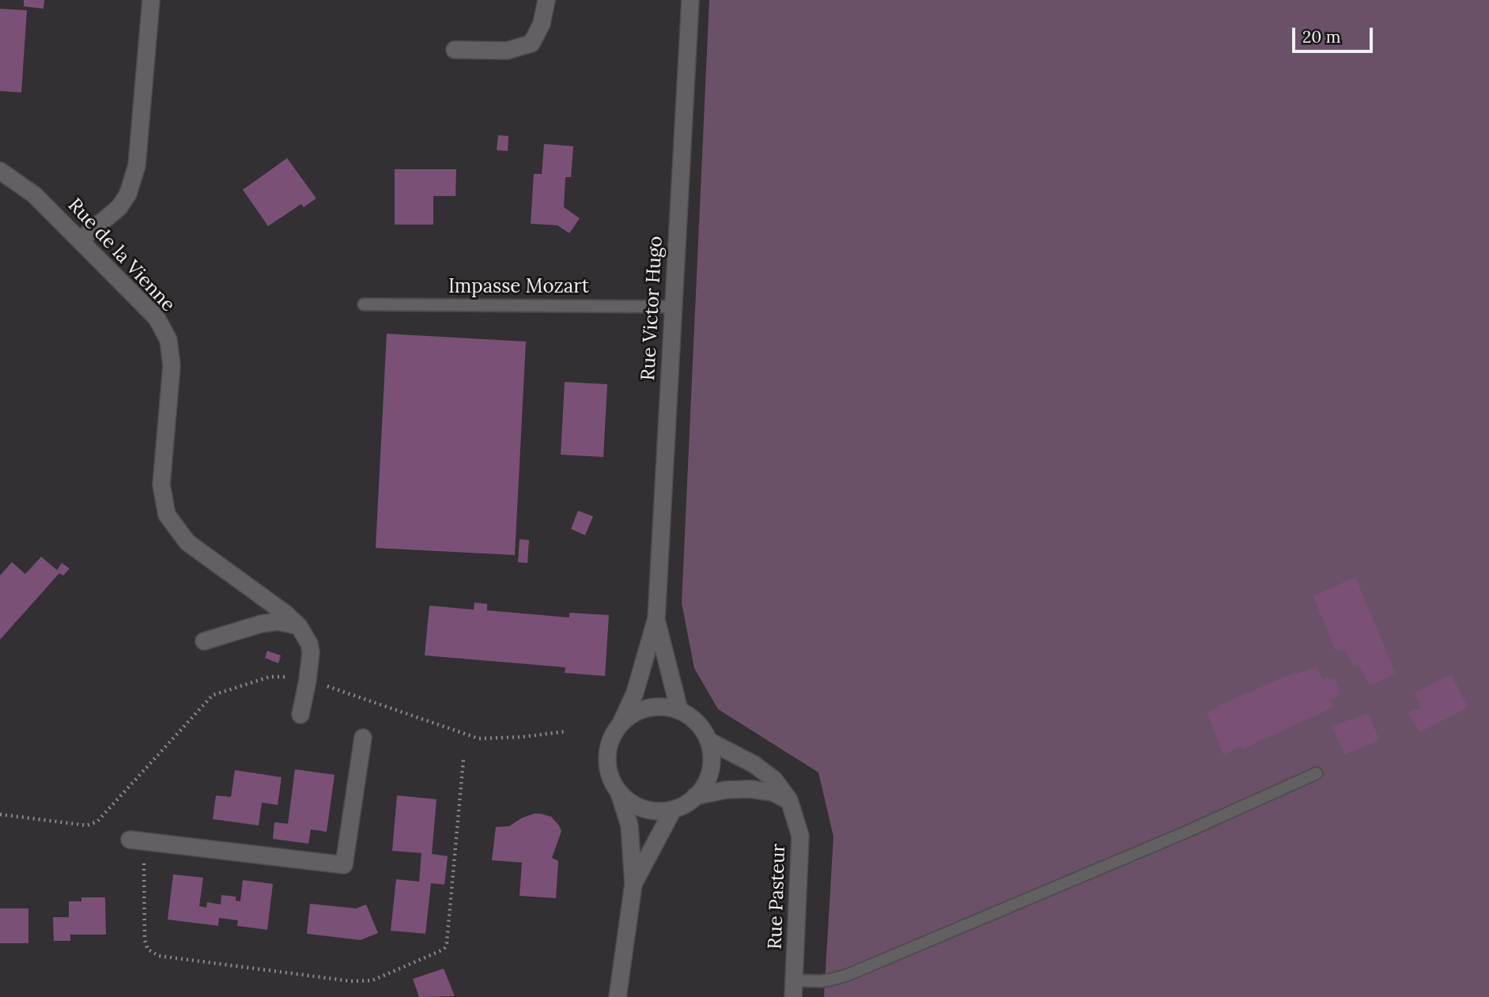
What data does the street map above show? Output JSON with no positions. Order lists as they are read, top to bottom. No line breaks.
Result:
{"streets":{"street":["Rue de la Vienne","Rue Victor Hugo","Rue Pasteur"],"lane":["Impasse Mozart"]},"crossings":[["Impasse Mozart","Rue Victor Hugo"],["Rue Victor Hugo","Rue Pasteur"]],"scale_bar":"20 m"}
